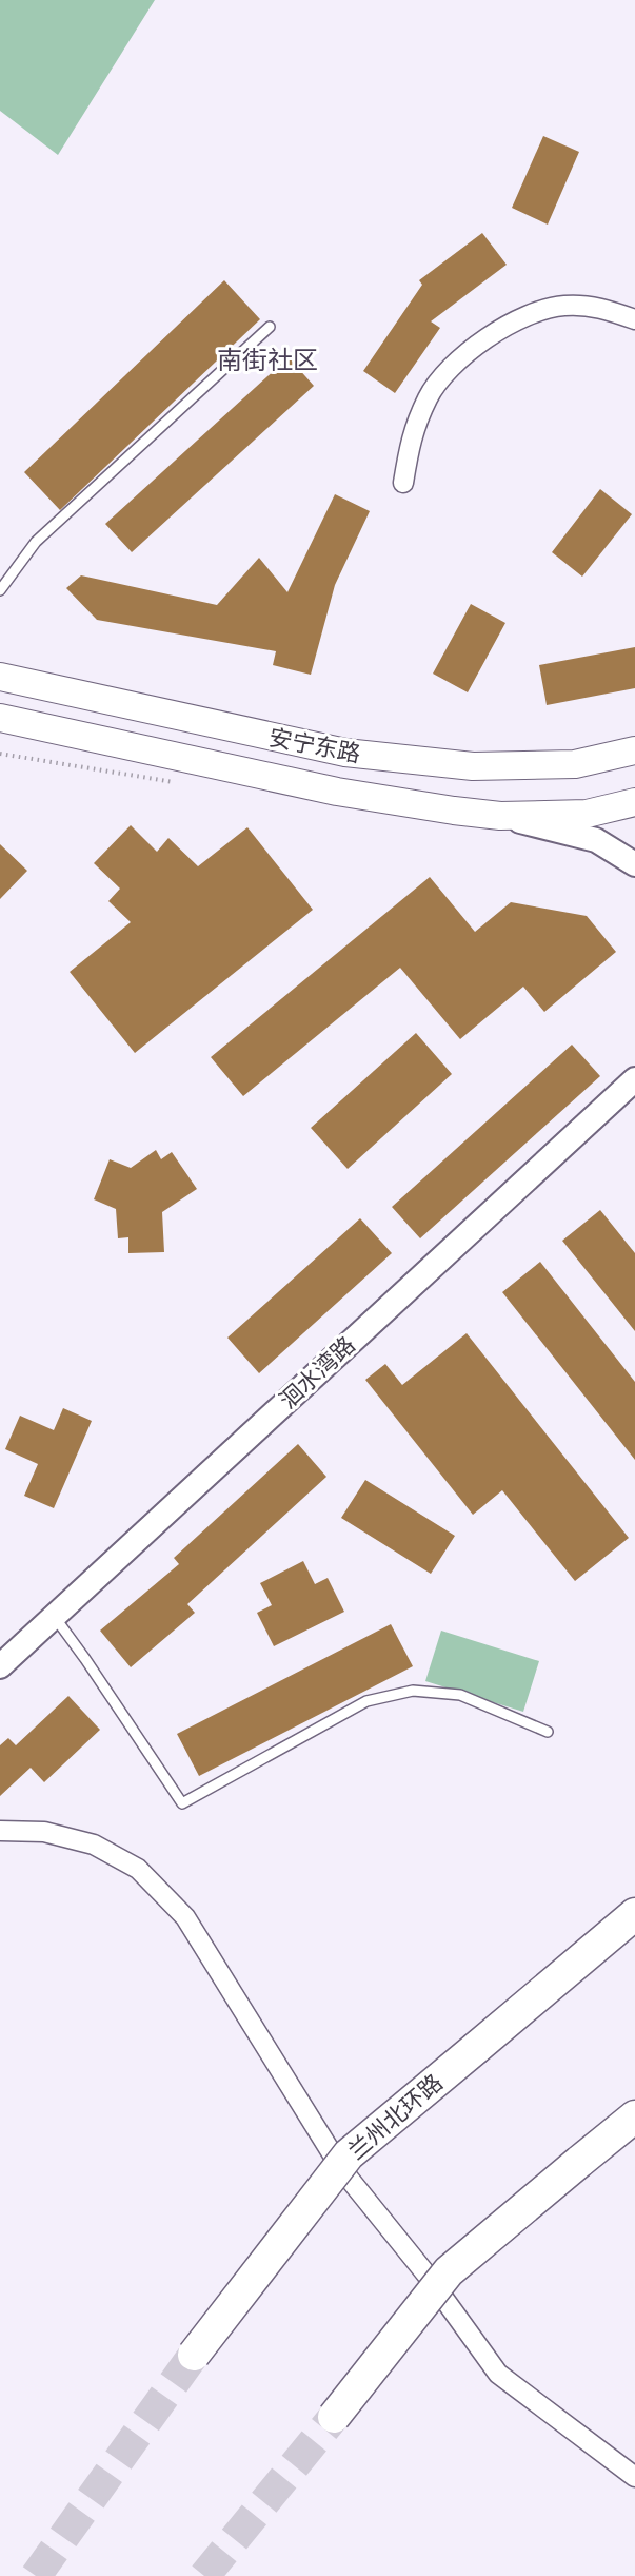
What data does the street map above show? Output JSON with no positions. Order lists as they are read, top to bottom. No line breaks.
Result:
{"streets":{"highway":["兰州北环路"],"main road":["安宁东路"],"street":["洄水湾路"]},"districts":["南街社区"]}
